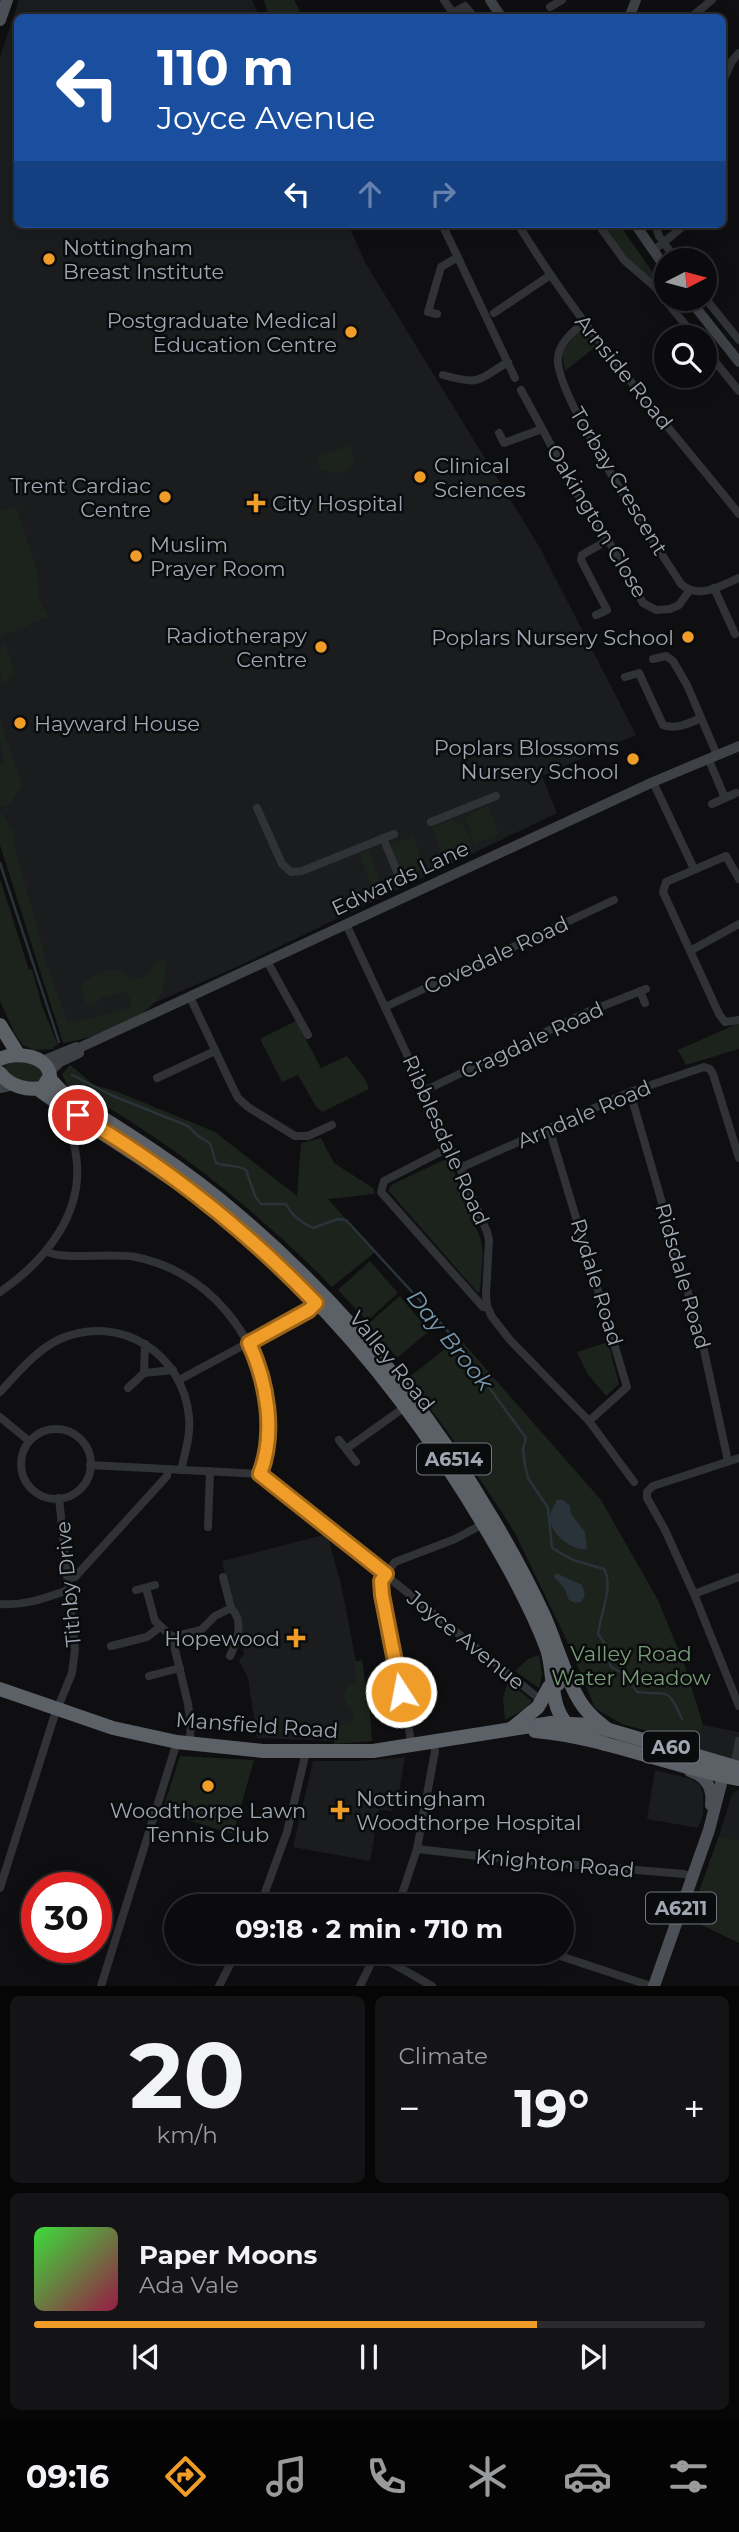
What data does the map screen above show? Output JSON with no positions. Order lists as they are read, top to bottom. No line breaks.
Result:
{"streets":{"highway":["Valley Road","A6514","Mansfield Road","A60"],"main road":["A6211"],"street":["Arnside Road","Torbay Crescent","Oakington Close","Edwards Lane","Covedale Road","Cragdale Road","Arndale Road","Ribblesdale Road","Ridsdale Road","Rydale Road","Tithby Drive","Joyce Avenue","Knighton Road"]},"crossings":[["Arnside Road","Torbay Crescent"],["Torbay Crescent","Oakington Close"],["Edwards Lane","Ribblesdale Road"],["Edwards Lane","Valley Road"],["Edwards Lane","A6514"],["Covedale Road","Ribblesdale Road"],["Cragdale Road","Ribblesdale Road"],["Arndale Road","Ribblesdale Road"],["Arndale Road","Ridsdale Road"],["Arndale Road","Rydale Road"],["Valley Road","A6514"],["Valley Road","Mansfield Road"],["Valley Road","A60"],["Tithby Drive","Mansfield Road"],["Mansfield Road","A60"],["A60","A6211"],["Knighton Road","A6211"]],"water":["Day Brook"],"parks":["Valley Road Water Meadow"],"places":{"other":["Nottingham Breast Institute","Postgraduate Medical Education Centre","Clinical Sciences","Trent Cardiac Centre","Muslim Prayer Room","Poplars Nursery School","Radiotherapy Centre","Hayward House","Poplars Blossoms Nursery School","Woodthorpe Lawn Tennis Club"],"health":["City Hospital","Hopewood","Nottingham Woodthorpe Hospital"]},"north":"right","page":{"turn":["110 m","Joyce Avenue"],"limit":"30","trip":"09:18 · 2 min · 710 m","tile":[["20","km/h"],"Climate"],"heat":["−","19°","+"],"song":["Paper Moons","Ada Vale"],"tabs":"09:16"}}
